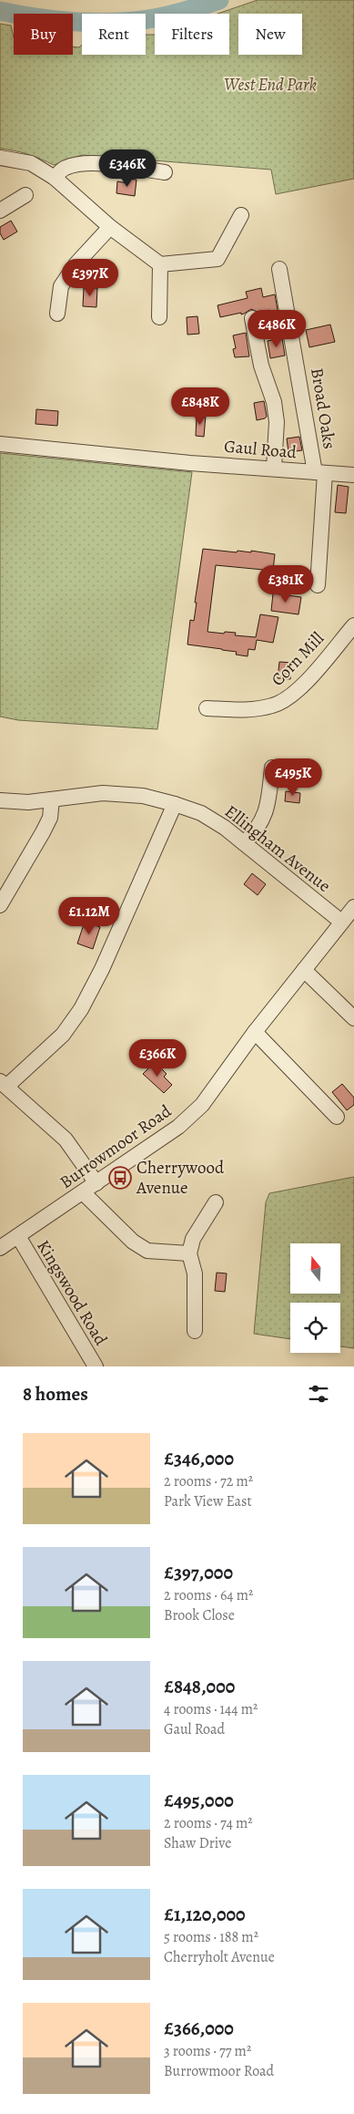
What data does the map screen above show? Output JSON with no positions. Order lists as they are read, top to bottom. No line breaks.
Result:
{"streets":{"street":["Broad Oaks","Gaul Road","Corn Mill","Ellingham Avenue","Burrowmoor Road","Kingswood Road"]},"crossings":[["Broad Oaks","Gaul Road"],["Ellingham Avenue","Burrowmoor Road"],["Burrowmoor Road","Kingswood Road"]],"parks":["West End Park"],"places":{"bus stop":["Cherrywood Avenue"]},"north":"top","page":{"chip":["Buy","Rent","Filters","New"],"price":["£346K","£397K","£486K","£848K","£381K","£495K","£1.12M","£366K"],"heading":"8 homes","list":[{"name":"£346,000","note":"2 rooms · 72 m² · Park View East"},{"name":"£397,000","note":"2 rooms · 64 m² · Brook Close"},{"name":"£848,000","note":"4 rooms · 144 m² · Gaul Road"},{"name":"£495,000","note":"2 rooms · 74 m² · Shaw Drive"},{"name":"£1,120,000","note":"5 rooms · 188 m² · Cherryholt Avenue"},{"name":"£366,000","note":"3 rooms · 77 m² · Burrowmoor Road"}]}}
